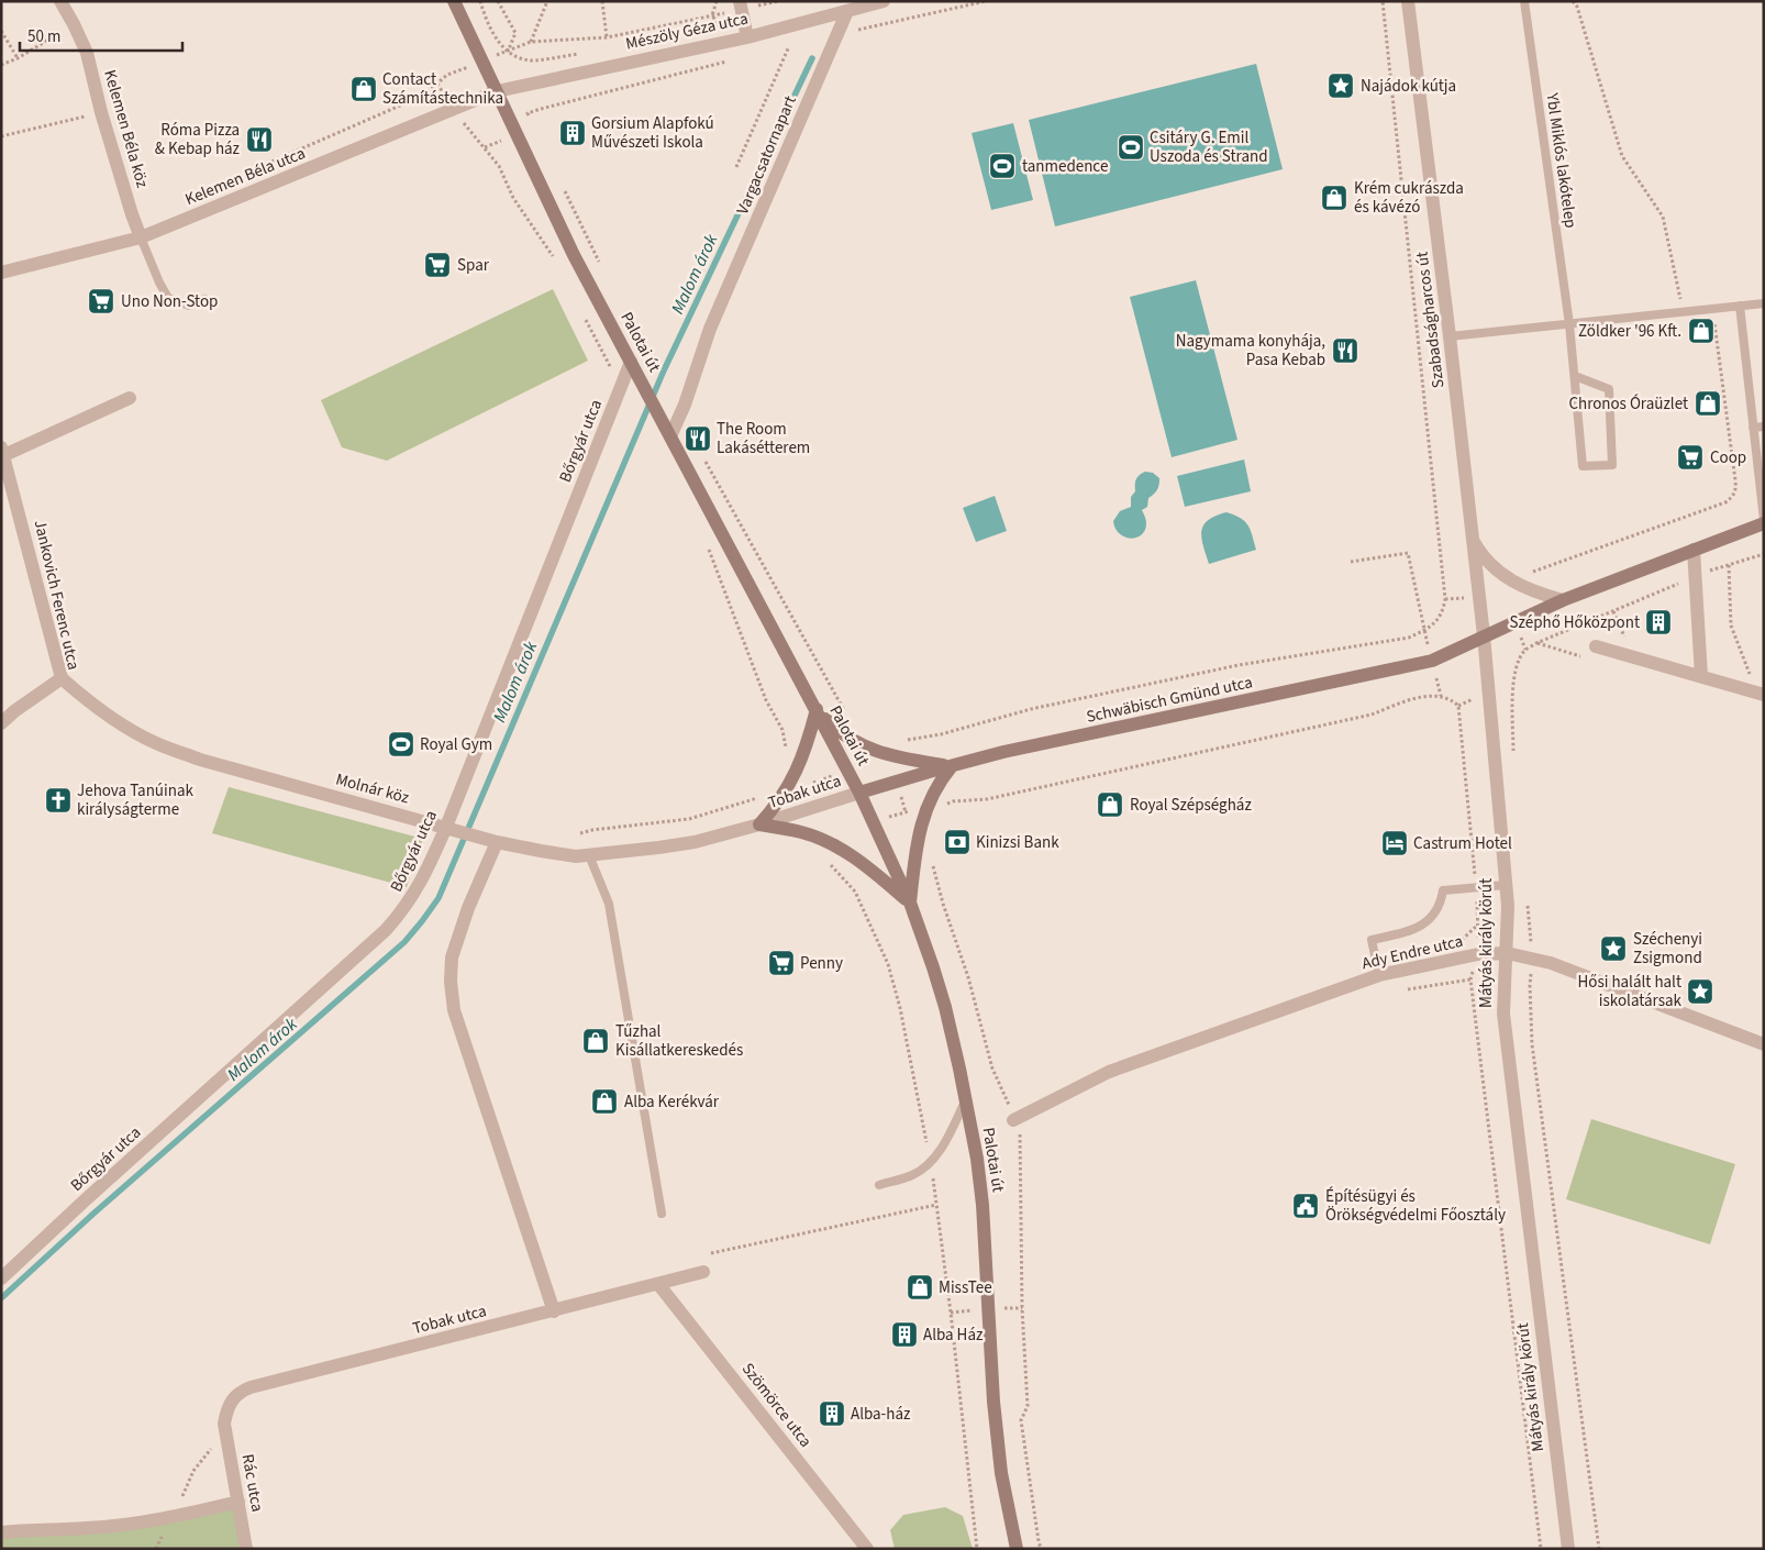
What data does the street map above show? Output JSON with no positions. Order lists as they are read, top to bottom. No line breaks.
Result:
{"streets":{"main road":["Palotai út","Schwäbisch Gmünd utca"],"street":["Mészöly Géza utca","Kelemen Béla köz","Vargacsatornapart","Kelemen Béla utca","Szabadságharcos út","Bőrgyár utca","Jankovich Ferenc utca","Molnár köz","Tobak utca","Mátyás király körút","Ady Endre utca","Szömörce utca","Rác utca"],"lane":["Ybl Miklós lakótelep"]},"crossings":[["Mészöly Géza utca","Vargacsatornapart"],["Mészöly Géza utca","Kelemen Béla utca"],["Mészöly Géza utca","Palotai út"],["Kelemen Béla köz","Kelemen Béla utca"],["Vargacsatornapart","Palotai út"],["Kelemen Béla utca","Palotai út"],["Szabadságharcos út","Schwäbisch Gmünd utca"],["Szabadságharcos út","Mátyás király körút"],["Palotai út","Bőrgyár utca"],["Palotai út","Schwäbisch Gmünd utca"],["Palotai út","Tobak utca"],["Bőrgyár utca","Molnár köz"],["Jankovich Ferenc utca","Molnár köz"],["Schwäbisch Gmünd utca","Tobak utca"],["Schwäbisch Gmünd utca","Mátyás király körút"],["Molnár köz","Tobak utca"],["Tobak utca","Szömörce utca"],["Tobak utca","Rác utca"],["Mátyás király körút","Ady Endre utca"]],"water":["Malom árok"],"places":{"place":["Najádok kútja","Széchenyi Zsigmond","Hősi halált halt iskolatársak"],"shop":["Contact Számítástechnika","Krém cukrászda és kávézó","Zöldker '96 Kft.","Chronos Óraüzlet","Royal Szépségház","Tűzhal Kisállatkereskedés","Alba Kerékvár","MissTee"],"building":["Gorsium Alapfokú Művészeti Iskola","Széphő Hőközpont","Alba Ház","Alba-ház"],"restaurant":["Róma Pizza & Kebap ház","Nagymama konyhája, Pasa Kebab","The Room Lakásétterem"],"sports":["Csitáry G. Emil Uszoda és Strand","tanmedence","Royal Gym"],"supermarket":["Spar","Uno Non-Stop","Coop","Penny"],"church":["Jehova Tanúinak királyságterme"],"bank":["Kinizsi Bank"],"hotel":["Castrum Hotel"],"public building":["Építésügyi és Örökségvédelmi Főosztály"]},"scale_bar":"50 m"}
